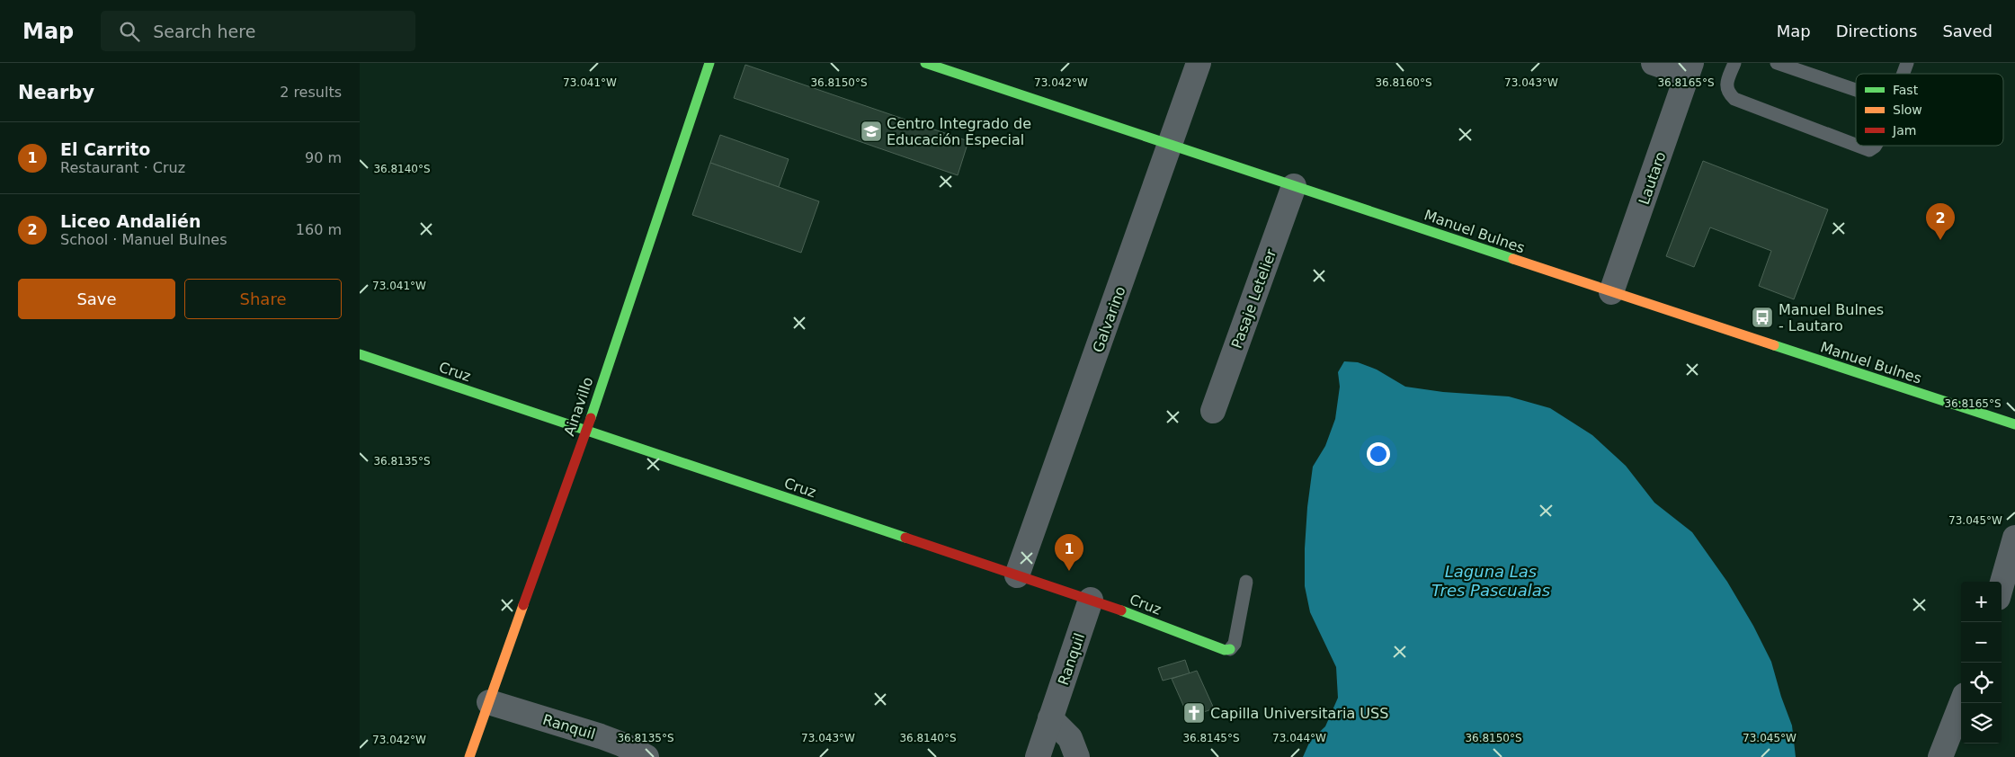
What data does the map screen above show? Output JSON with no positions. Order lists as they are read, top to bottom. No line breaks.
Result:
{"streets":{"street":["Lautaro","Manuel Bulnes","Pasaje Letelier","Galvarino","Cruz","Ainavillo","Ranquil"]},"crossings":[["Lautaro","Manuel Bulnes"],["Manuel Bulnes","Pasaje Letelier"],["Manuel Bulnes","Galvarino"],["Galvarino","Cruz"],["Cruz","Ainavillo"],["Cruz","Ranquil"],["Ainavillo","Ranquil"]],"water":["Laguna Las Tres Pascualas"],"places":{"school or university":["Centro Integrado de Educación Especial"],"bus stop":["Manuel Bulnes - Lautaro"],"church":["Capilla Universitaria USS"]},"legend":["Fast","Slow","Jam"],"page":{"header":"Map","search":"Search here","nav":["Map","Directions","Saved"],"heading":["Nearby","2 results"],"list":[{"mark":"1","name":"El Carrito","note":"Restaurant · Cruz","value":"90 m"},{"mark":"2","name":"Liceo Andalién","note":"School · Manuel Bulnes","value":"160 m"}],"pins":["2","1"],"buttons":["Save","Share"],"map_buttons":["+","−"]},"coordinates":["73.041°W","73.042°W","73.043°W","36.8150°S","36.8160°S","36.8165°S","36.8140°S","36.8135°S","73.045°W","36.8145°S","73.044°W"]}
